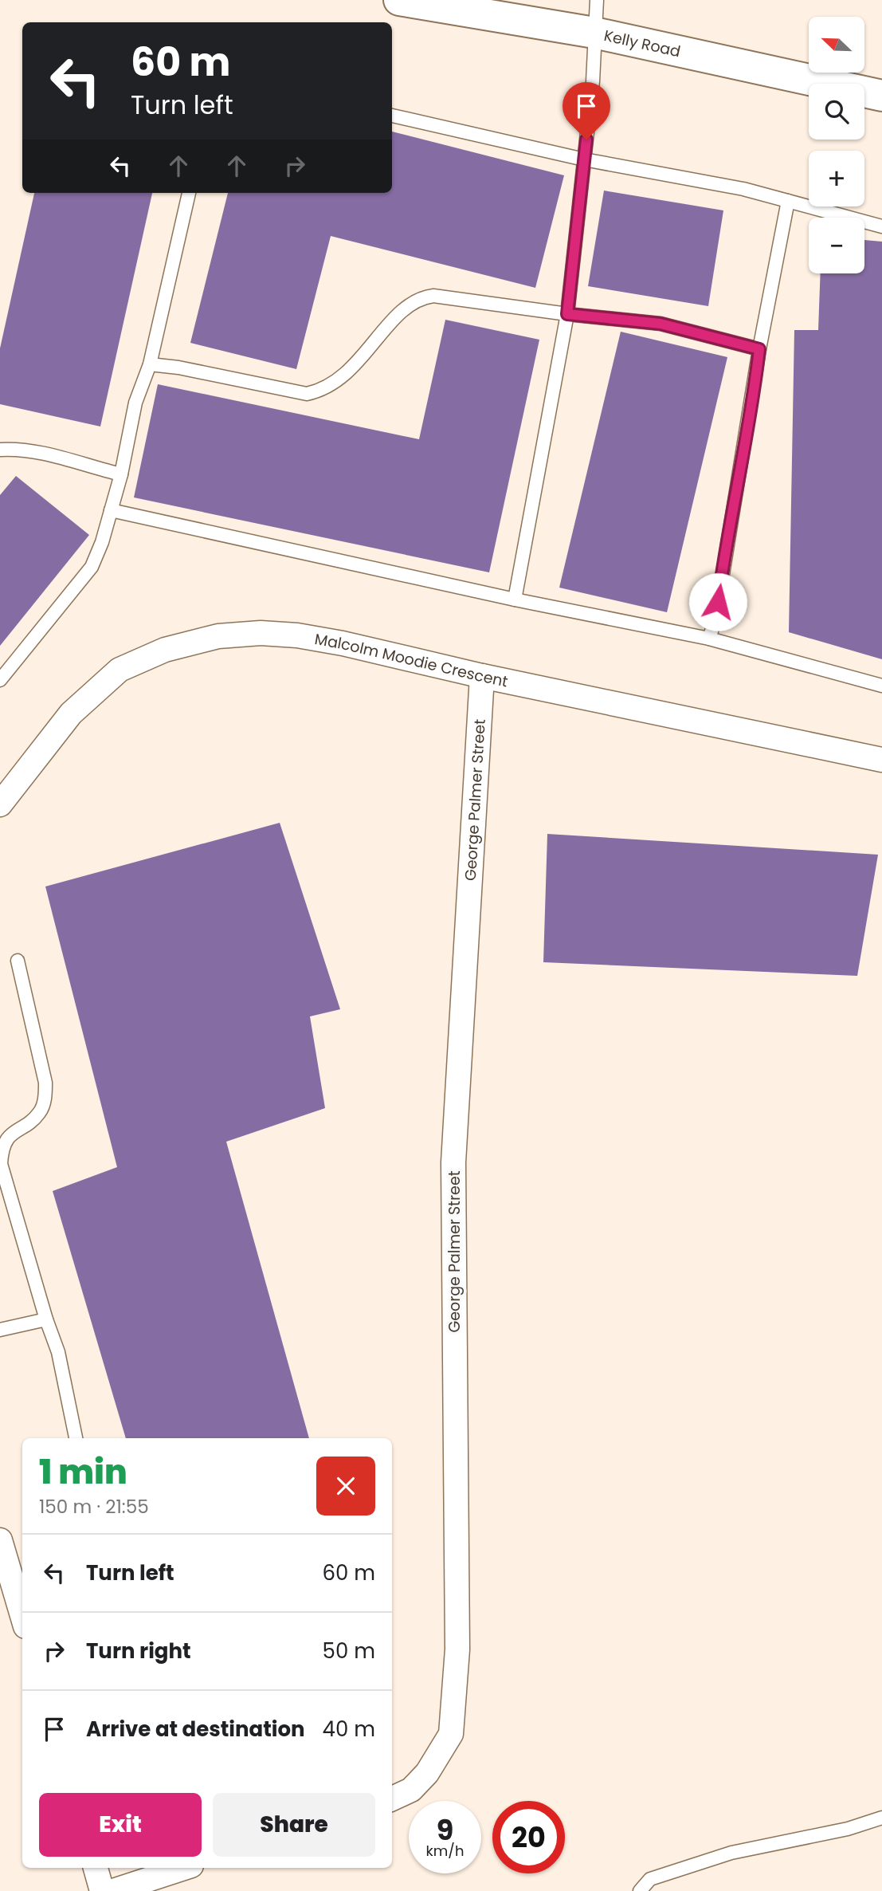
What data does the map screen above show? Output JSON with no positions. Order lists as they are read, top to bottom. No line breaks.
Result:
{"streets":{"street":["Kelly Road","Malcolm Moodie Crescent","George Palmer Street"]},"crossings":[["Malcolm Moodie Crescent","George Palmer Street"]],"north":"top left","page":{"map_buttons":["+","−"],"turn":["60 m","Turn left"],"heading":["1 min","150 m · 21:55"],"list":[{"name":"Turn left","value":"60 m"},{"name":"Turn right","value":"50 m"},{"name":"Arrive at destination","value":"40 m"}],"buttons":["Exit","Share"],"speed":"9 km/h","limit":"20"}}
